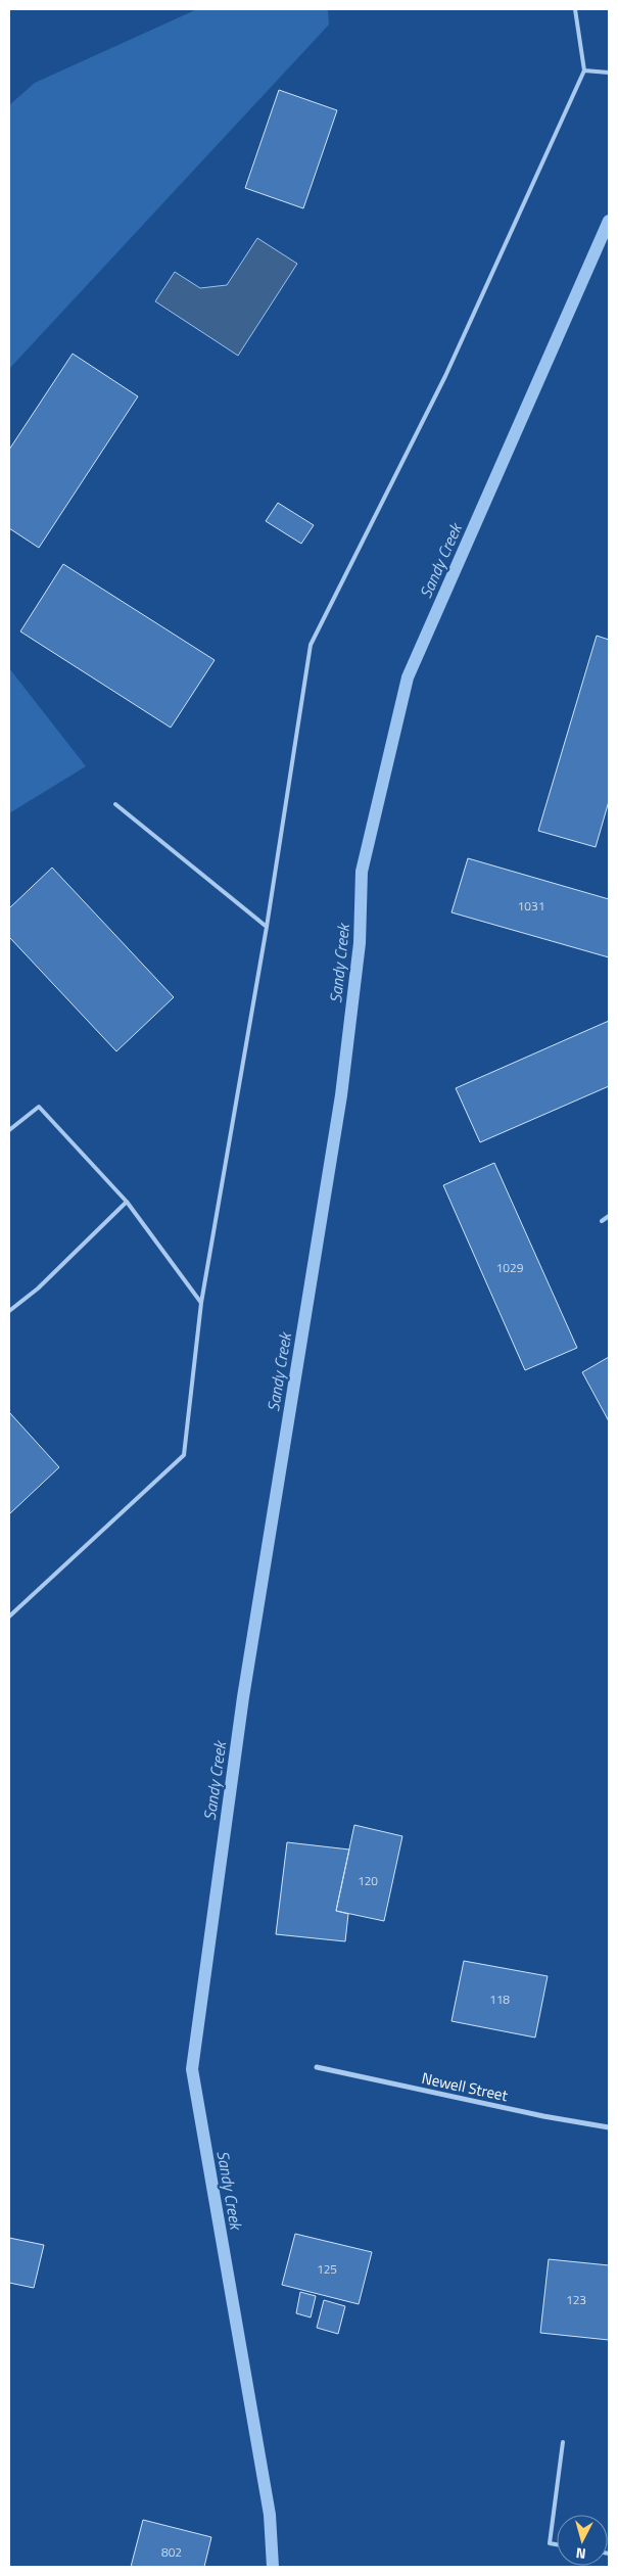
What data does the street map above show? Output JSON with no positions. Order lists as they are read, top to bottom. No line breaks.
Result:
{"streets":{"street":["Newell Street"]},"water":["Sandy Creek"],"house_numbers":["1031","1029","120","118","125","123","802"],"north":"bottom"}
